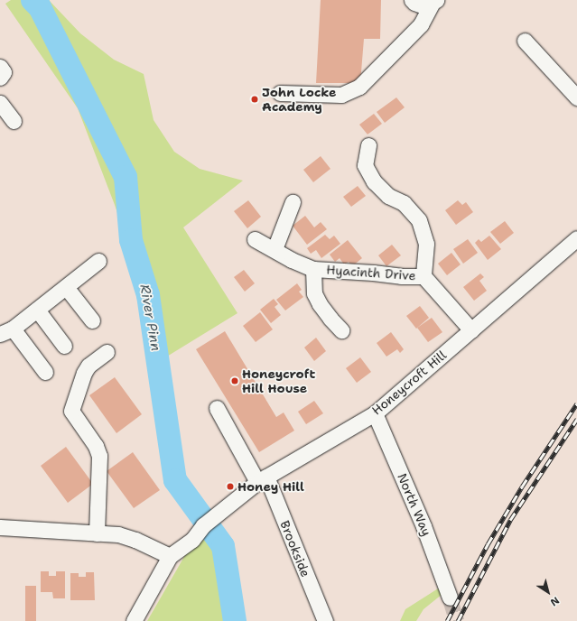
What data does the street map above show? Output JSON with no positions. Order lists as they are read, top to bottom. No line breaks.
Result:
{"streets":{"street":["Hyacinth Drive","Honeycroft Hill","North Way","Brookside"]},"crossings":[["Hyacinth Drive","Honeycroft Hill"],["Honeycroft Hill","North Way"],["Honeycroft Hill","Brookside"]],"water":["River Pinn"],"places":["John Locke Academy","Honeycroft Hill House","Honey Hill"],"north":"bottom right"}
